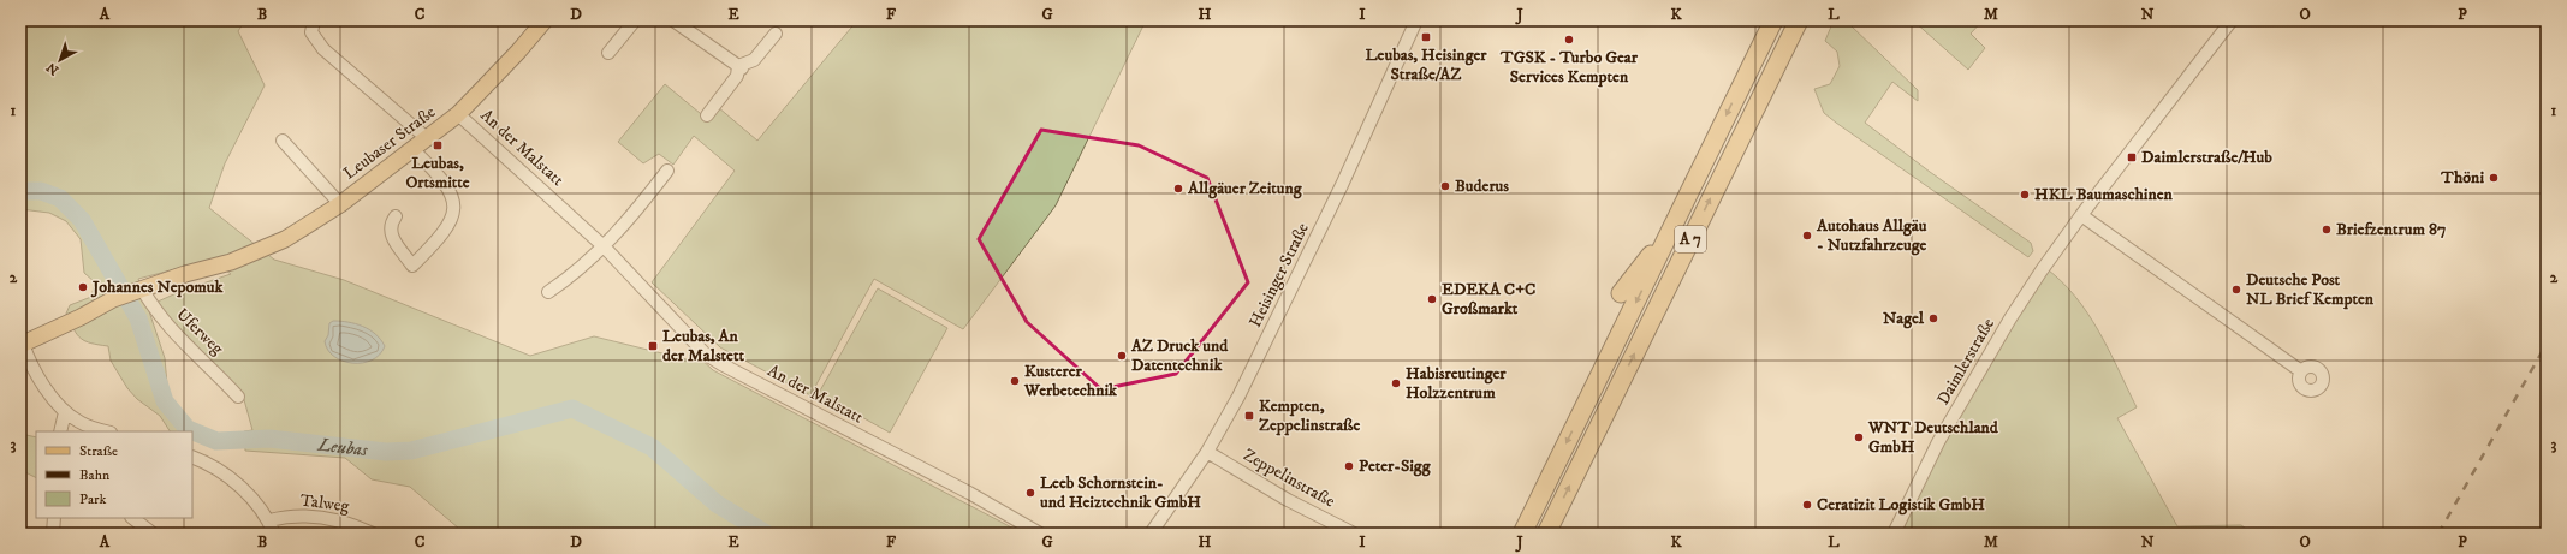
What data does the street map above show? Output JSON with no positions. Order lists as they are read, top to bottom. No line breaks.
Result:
{"streets":{"highway":["A 7"],"main road":["Leubaser Straße"],"street":["An der Malstatt","Heisinger Straße","Uferweg","Daimlerstraße","Zeppelinstraße","Talweg"]},"crossings":[["Leubaser Straße","An der Malstatt"],["Leubaser Straße","Uferweg"],["Heisinger Straße","Zeppelinstraße"]],"water":["Leubas"],"places":{"transit":["Leubas, Heisinger Straße/AZ","Leubas, Ortsmitte","Daimlerstraße/Hub","Leubas, An der Malstett","Kempten, Zeppelinstraße"],"other":["TGSK - Turbo Gear Services Kempten","Thöni","Buderus","Allgäuer Zeitung","HKL Baumaschinen","Briefzentrum 87","Autohaus Allgäu - Nutzfahrzeuge","Johannes Nepomuk","Deutsche Post NL Brief Kempten","EDEKA C+C Großmarkt","Nagel","AZ Druck und Datentechnik","Kusterer Werbetechnik","Habisreutinger Holzzentrum","WNT Deutschland GmbH","Peter-Sigg","Leeb Schornstein- und Heiztechnik GmbH","Ceratizit Logistik GmbH"]},"legend":["Straße","Bahn","Park"],"north":"bottom left","grid":{"columns":["A","B","C","D","E","F","G","H","I","J","K","L","M","N","O","P"],"rows":["1","2","3"]}}
